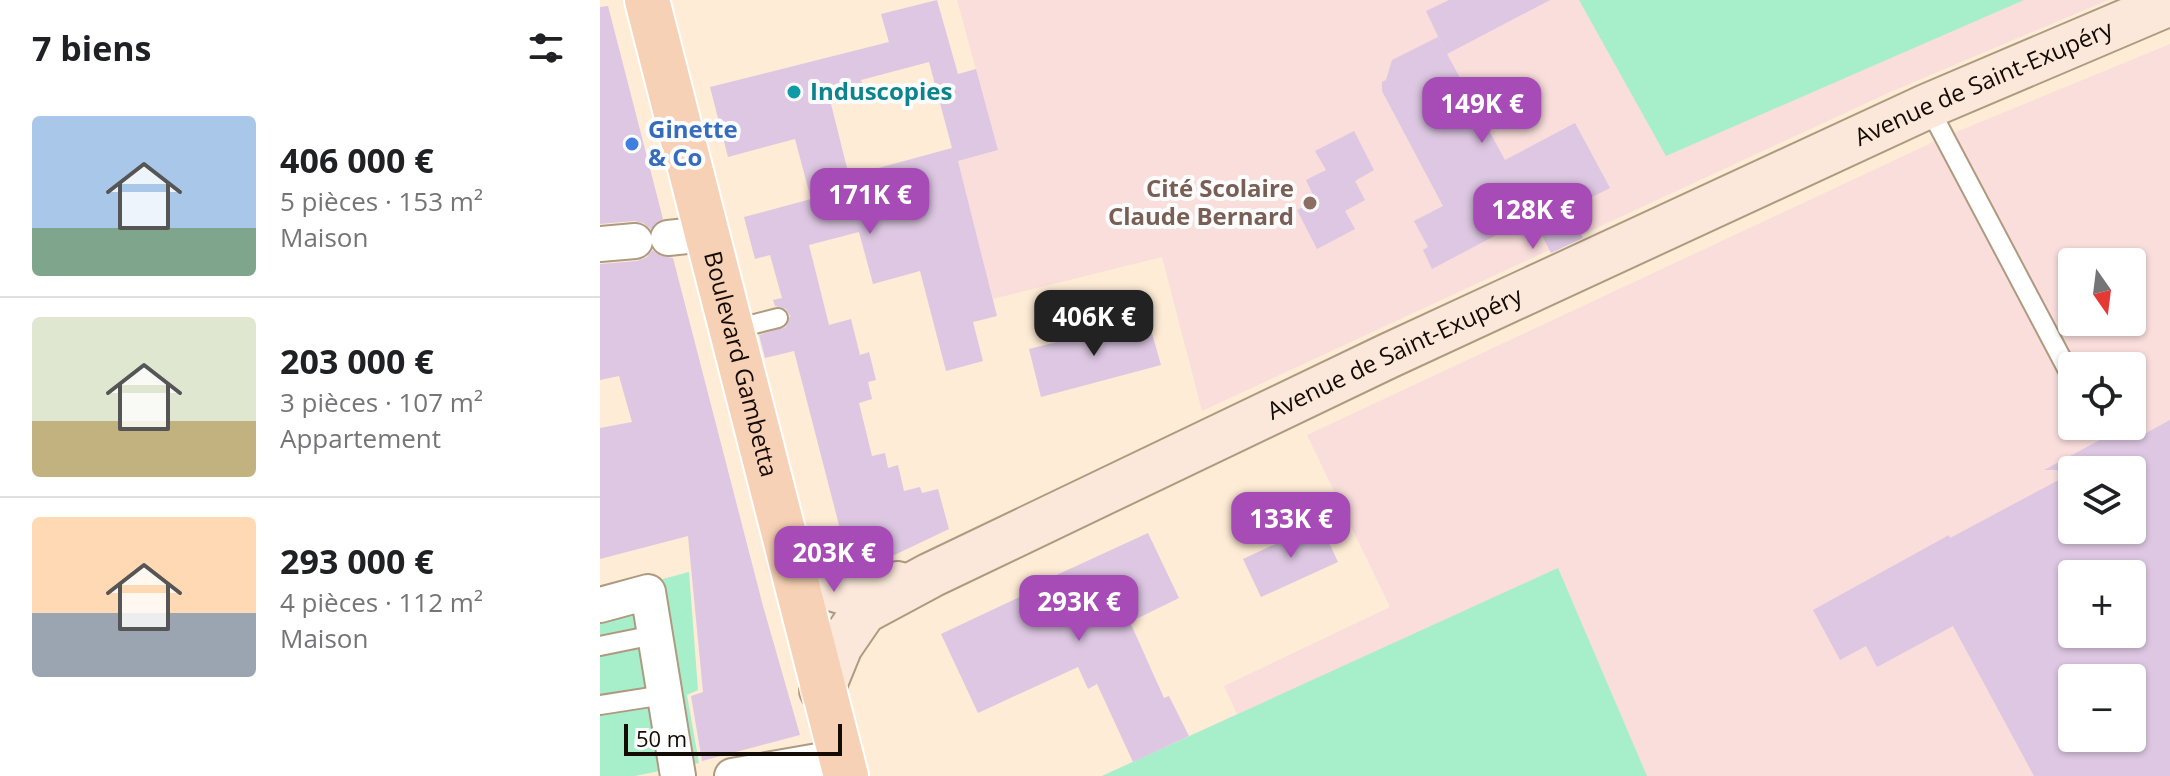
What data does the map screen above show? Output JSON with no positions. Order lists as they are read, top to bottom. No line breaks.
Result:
{"streets":{"main road":["Boulevard Gambetta"],"street":["Avenue de Saint-Exupéry"]},"crossings":[["Avenue de Saint-Exupéry","Boulevard Gambetta"]],"places":["Induscopies","Ginette & Co","Cité Scolaire Claude Bernard"],"scale_bar":"50 m","north":"bottom","page":{"heading":"7 biens","price":["149K €","171K €","128K €","406K €","133K €","203K €","293K €"],"list":[{"name":"406 000 €","note":"5 pièces · 153 m² · Maison"},{"name":"203 000 €","note":"3 pièces · 107 m² · Appartement"},{"name":"293 000 €","note":"4 pièces · 112 m² · Maison"}],"map_buttons":["+","−"],"scale":"50 m"}}
